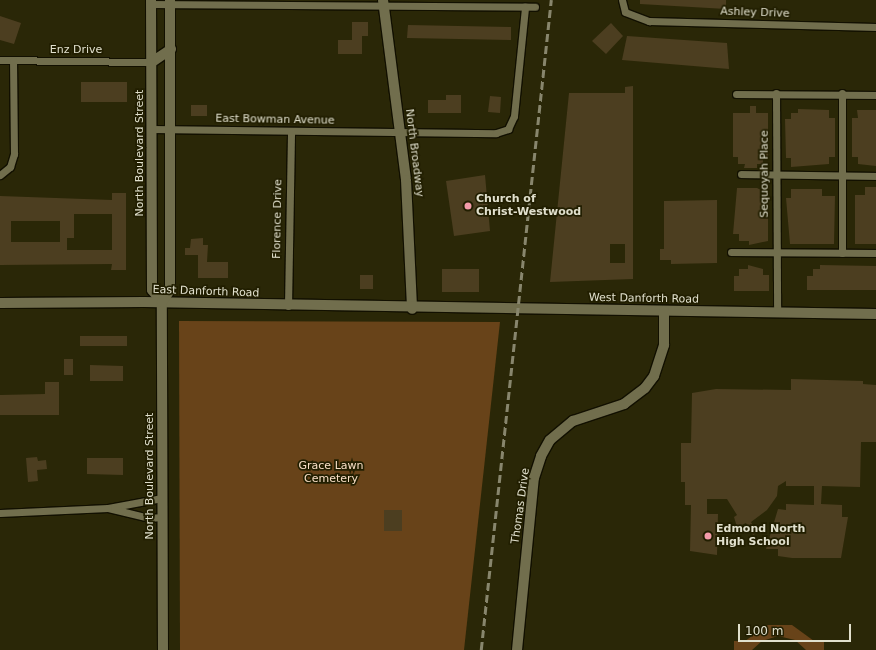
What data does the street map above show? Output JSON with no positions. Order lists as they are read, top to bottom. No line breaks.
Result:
{"streets":{"main road":["North Boulevard Street","North Broadway","East Danforth Road","West Danforth Road","Thomas Drive"],"street":["Ashley Drive","Enz Drive","East Bowman Avenue","Sequoyah Place","Florence Drive"]},"crossings":[["Enz Drive","North Boulevard Street"],["East Bowman Avenue","North Boulevard Street"],["East Bowman Avenue","North Broadway"],["East Bowman Avenue","Florence Drive"],["North Boulevard Street","East Danforth Road"],["North Broadway","East Danforth Road"],["North Broadway","West Danforth Road"],["Sequoyah Place","West Danforth Road"],["Florence Drive","East Danforth Road"],["East Danforth Road","West Danforth Road"],["West Danforth Road","Thomas Drive"]],"parks":["Grace Lawn Cemetery"],"places":["Church of Christ-Westwood","Edmond North High School"],"scale_bar":"100 m"}
